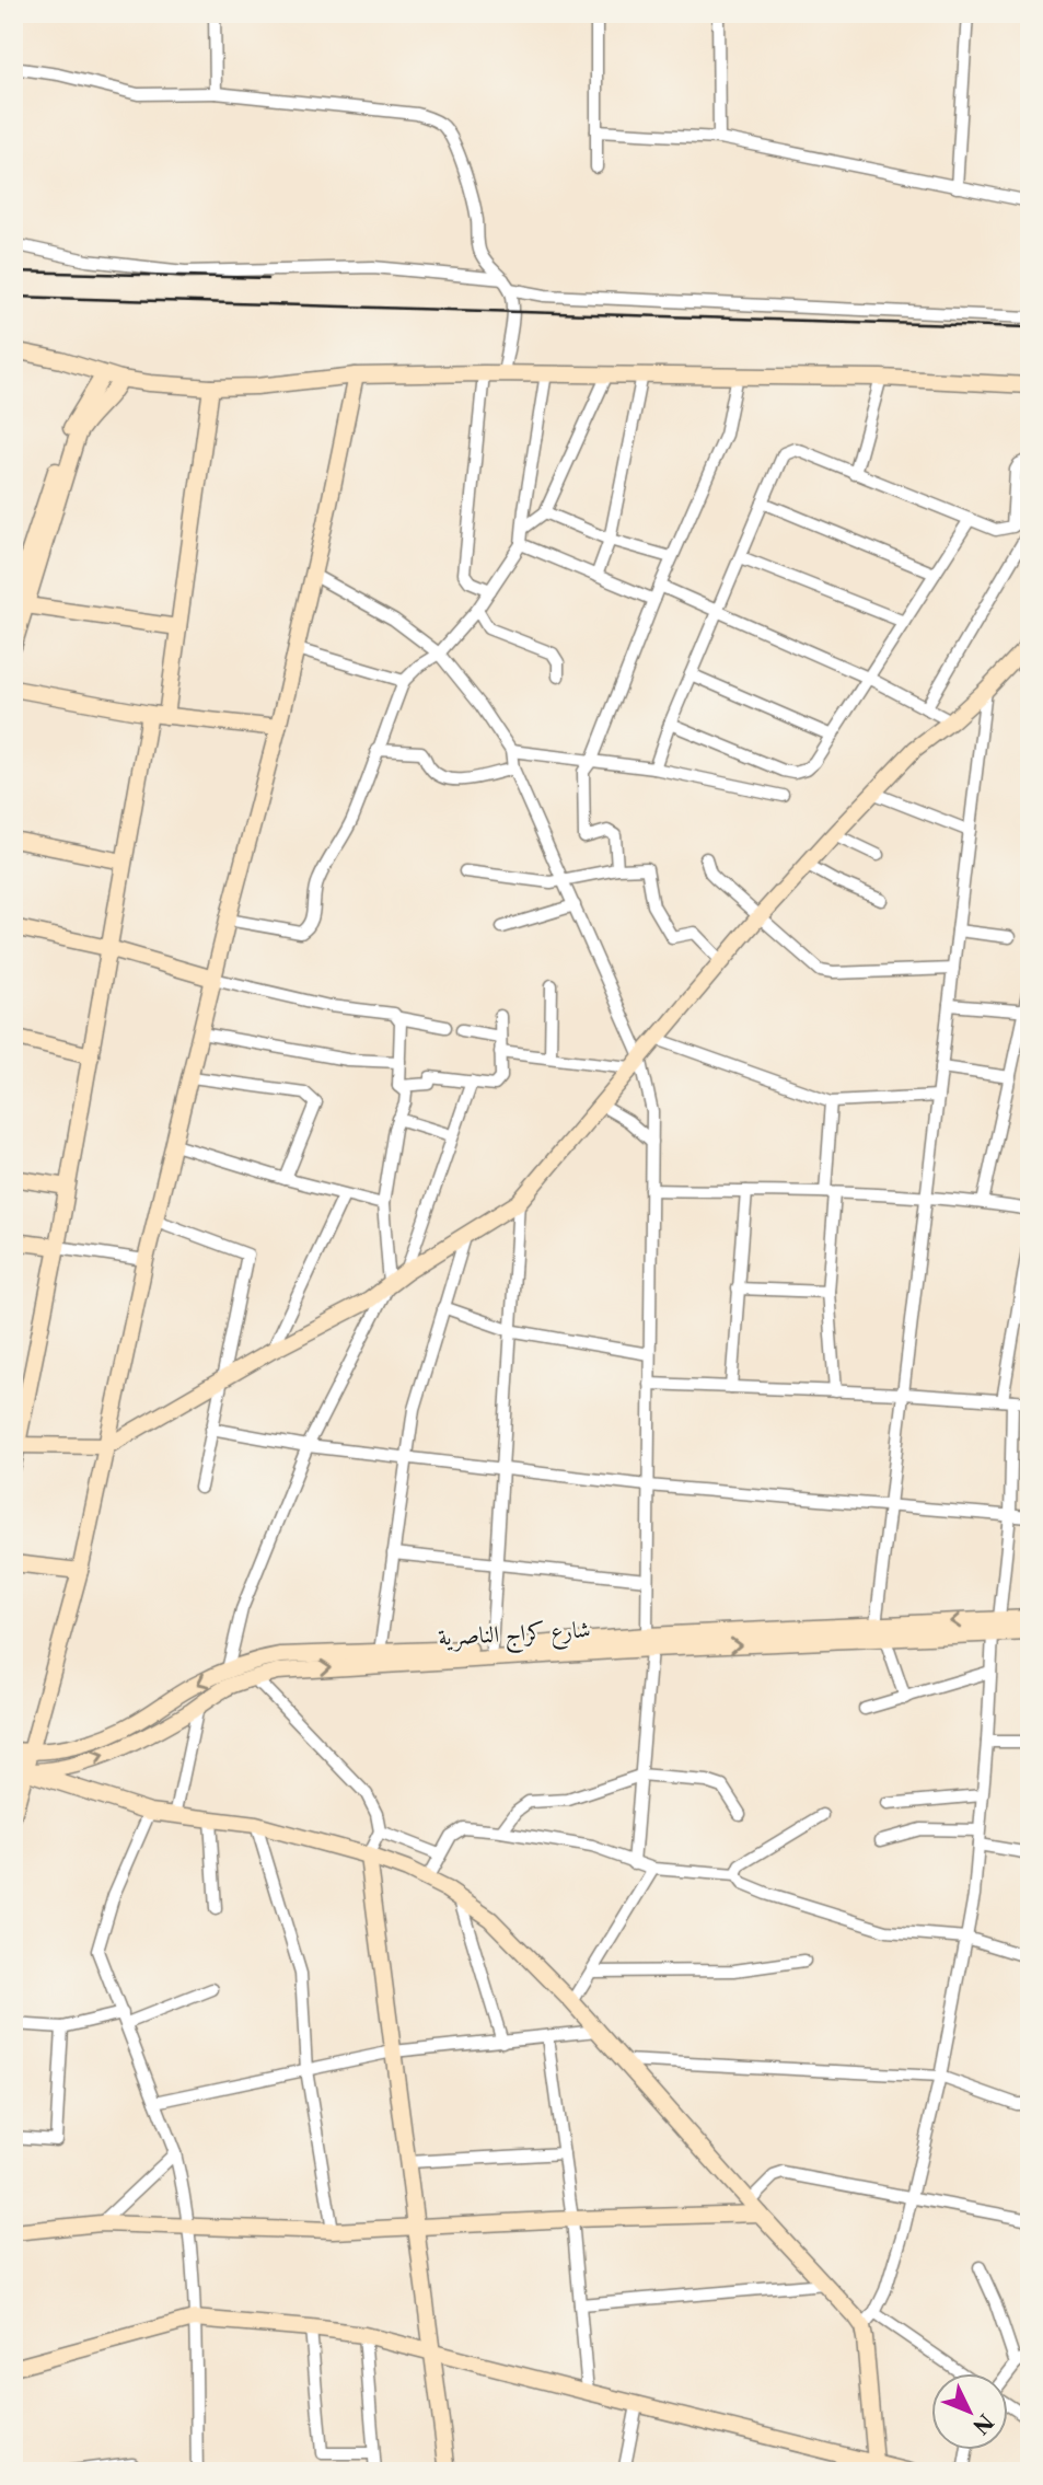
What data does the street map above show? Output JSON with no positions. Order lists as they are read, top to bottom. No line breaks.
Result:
{"streets":{"street":["شارع كراج الناصرية"]},"north":"bottom right"}
